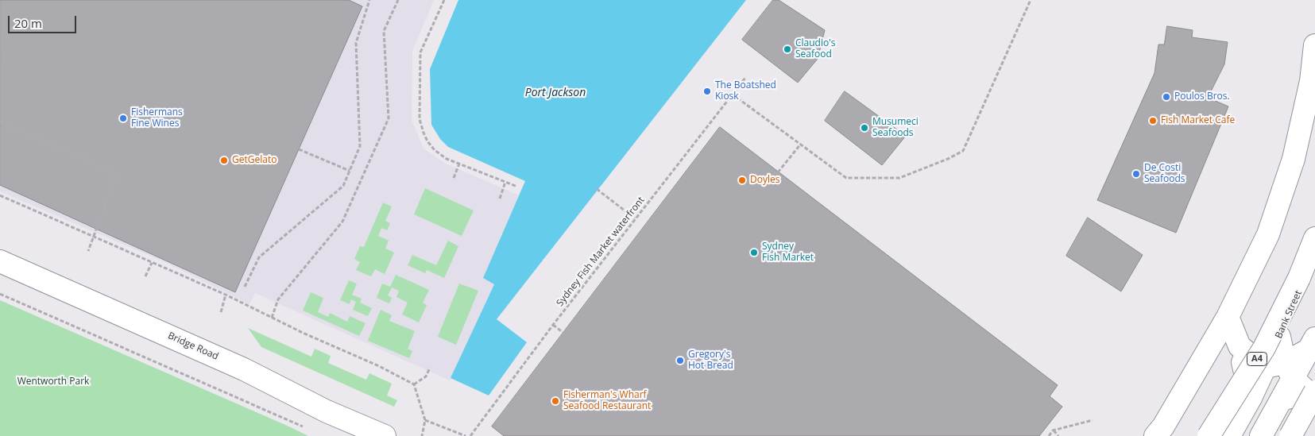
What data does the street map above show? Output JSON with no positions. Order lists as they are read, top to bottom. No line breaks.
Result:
{"streets":{"main road":["Bank Street","Bridge Road","A4"],"path":["Sydney Fish Market waterfront"]},"water":["Port Jackson"],"parks":["Wentworth Park"],"places":["Claudio's Seafood","The Boatshed Kiosk","Poulos Bros.","Fishermans Fine Wines","Fish Market Cafe","Musumeci Seafoods","GetGelato","De Costi Seafoods","Doyles","Sydney Fish Market","Gregory's Hot Bread","Fisherman's Wharf Seafood Restaurant"],"scale_bar":"20 m"}
